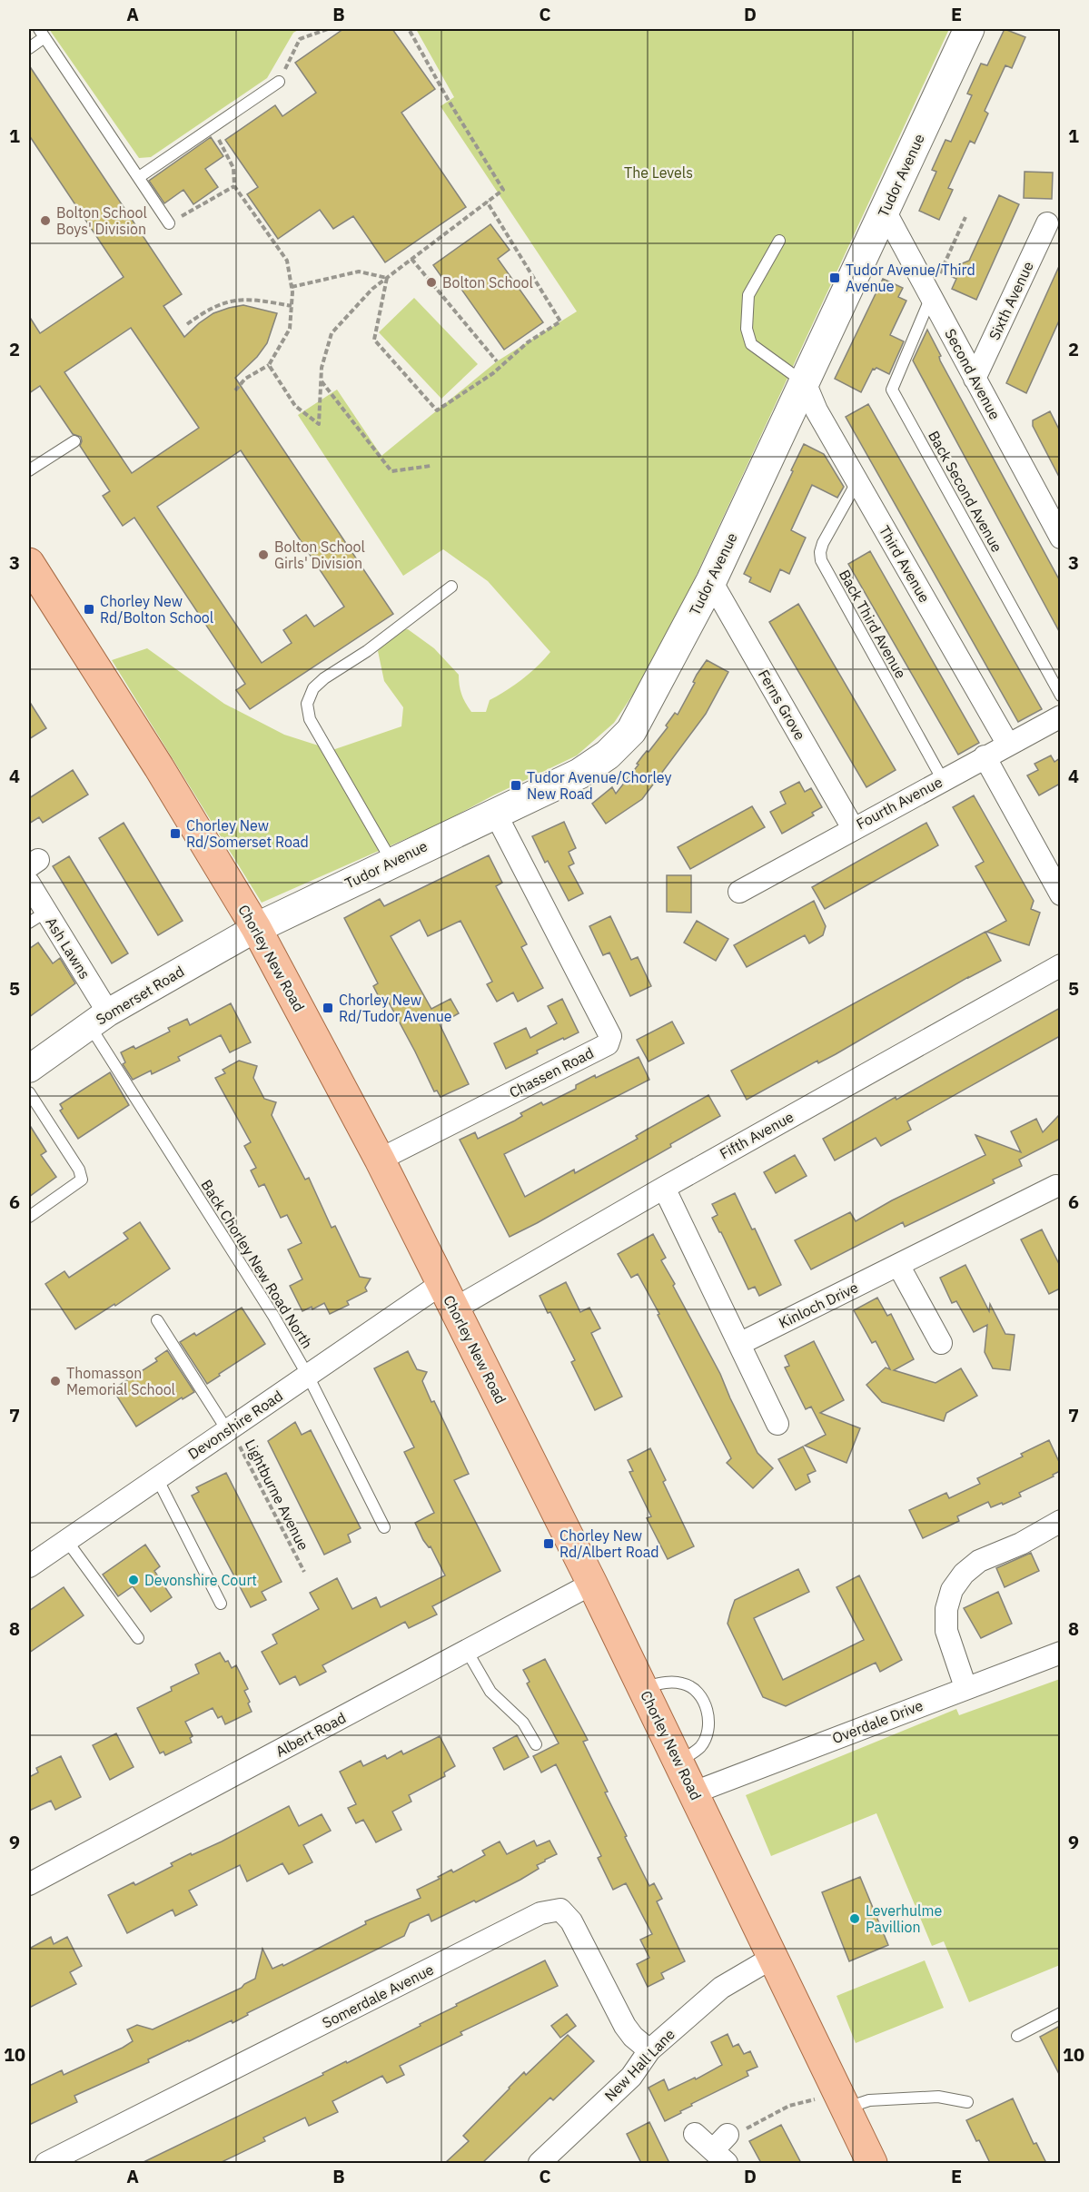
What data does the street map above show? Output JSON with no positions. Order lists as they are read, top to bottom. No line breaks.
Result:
{"streets":{"main road":["Tudor Avenue","Chorley New Road"],"street":["Sixth Avenue","Second Avenue","Third Avenue","Ferns Grove","Fourth Avenue","Ash Lawns","Somerset Road","Chassen Road","Fifth Avenue","Kinloch Drive","Devonshire Road","Overdale Drive","Albert Road","Somerdale Avenue","New Hall Lane"],"lane":["Back Second Avenue","Back Third Avenue","Back Chorley New Road North"],"path":["Lightburne Avenue"]},"crossings":[["Tudor Avenue","Second Avenue"],["Tudor Avenue","Third Avenue"],["Tudor Avenue","Ferns Grove"],["Tudor Avenue","Chorley New Road"],["Tudor Avenue","Somerset Road"],["Tudor Avenue","Chassen Road"],["Sixth Avenue","Second Avenue"],["Second Avenue","Back Second Avenue"],["Third Avenue","Back Third Avenue"],["Third Avenue","Fourth Avenue"],["Back Third Avenue","Fourth Avenue"],["Ferns Grove","Fourth Avenue"],["Ash Lawns","Somerset Road"],["Ash Lawns","Back Chorley New Road North"],["Chorley New Road","Somerset Road"],["Chorley New Road","Chassen Road"],["Chorley New Road","Fifth Avenue"],["Chorley New Road","Devonshire Road"],["Chorley New Road","Overdale Drive"],["Chorley New Road","Albert Road"],["Chorley New Road","New Hall Lane"],["Somerset Road","Back Chorley New Road North"],["Back Chorley New Road North","Devonshire Road"],["Devonshire Road","Lightburne Avenue"],["Somerdale Avenue","New Hall Lane"]],"parks":["The Levels"],"places":{"other":["Bolton School Boys' Division","Bolton School","Bolton School Girls' Division","Thomasson Memorial School","Devonshire Court","Leverhulme Pavillion"],"transit":["Tudor Avenue/Third Avenue","Chorley New Rd/Bolton School","Tudor Avenue/Chorley New Road","Chorley New Rd/Somerset Road","Chorley New Rd/Tudor Avenue","Chorley New Rd/Albert Road"]},"grid":{"columns":["A","B","C","D","E"],"rows":["1","2","3","4","5","6","7","8","9","10"]}}
